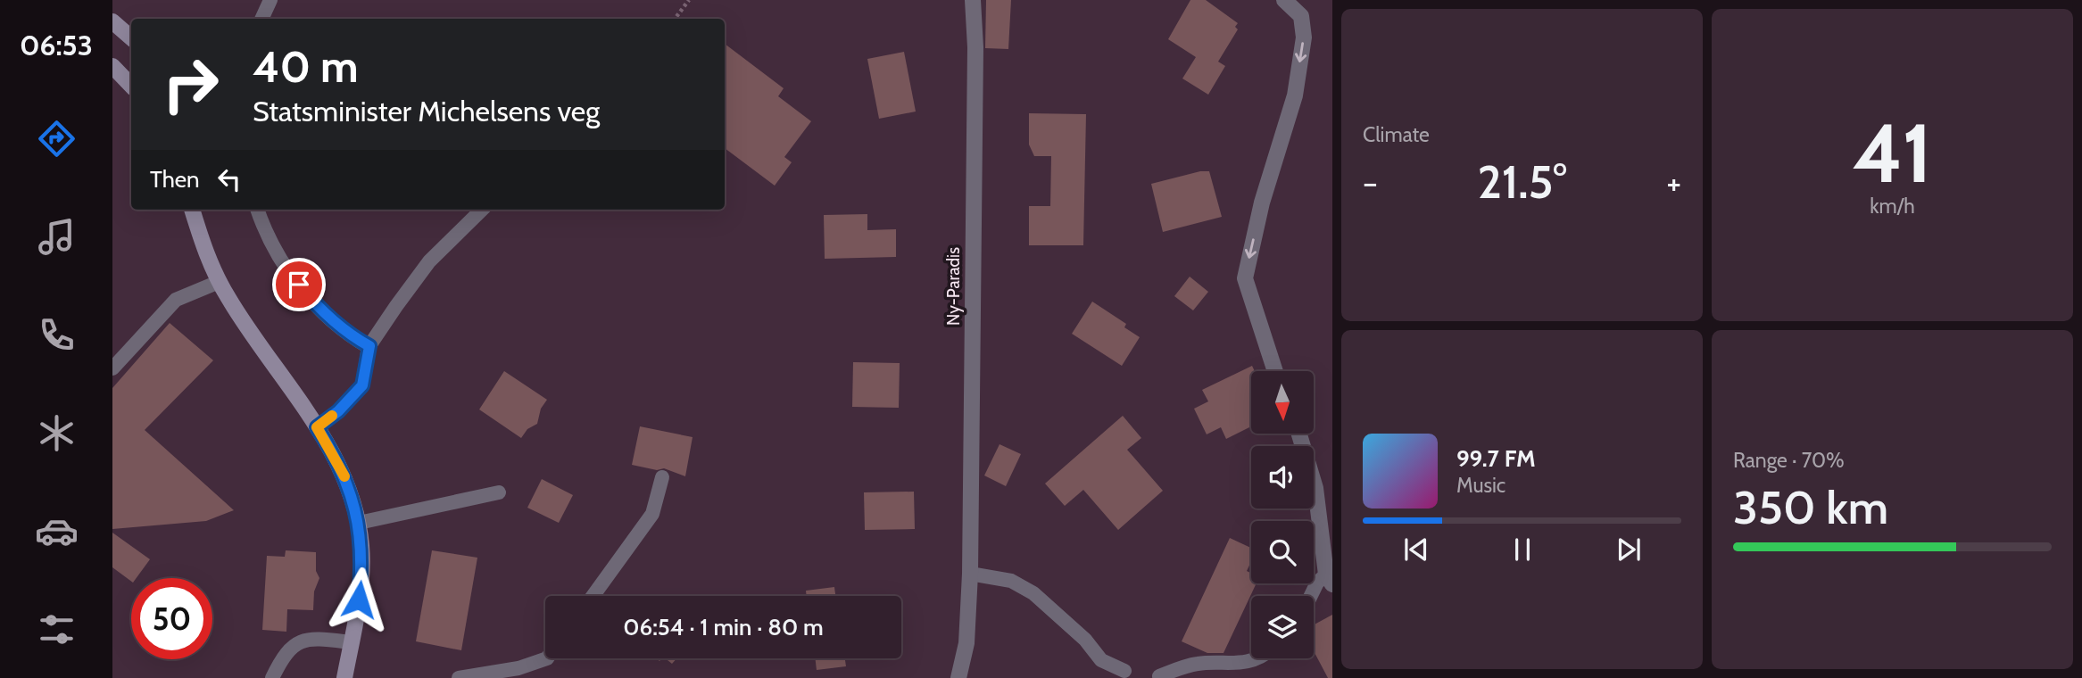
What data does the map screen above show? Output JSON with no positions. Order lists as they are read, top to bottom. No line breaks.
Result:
{"streets":{"street":["Ny-Paradis"]},"north":"bottom","page":{"tabs":"06:53","tile":["Climate",["41","km/h"],["Range · 70%","350 km"]],"turn":["40 m","Statsminister Michelsens veg"],"then":"Then","heat":["−","21.5°","+"],"song":["99.7 FM","Music"],"limit":"50","trip":"06:54 · 1 min · 80 m"}}
